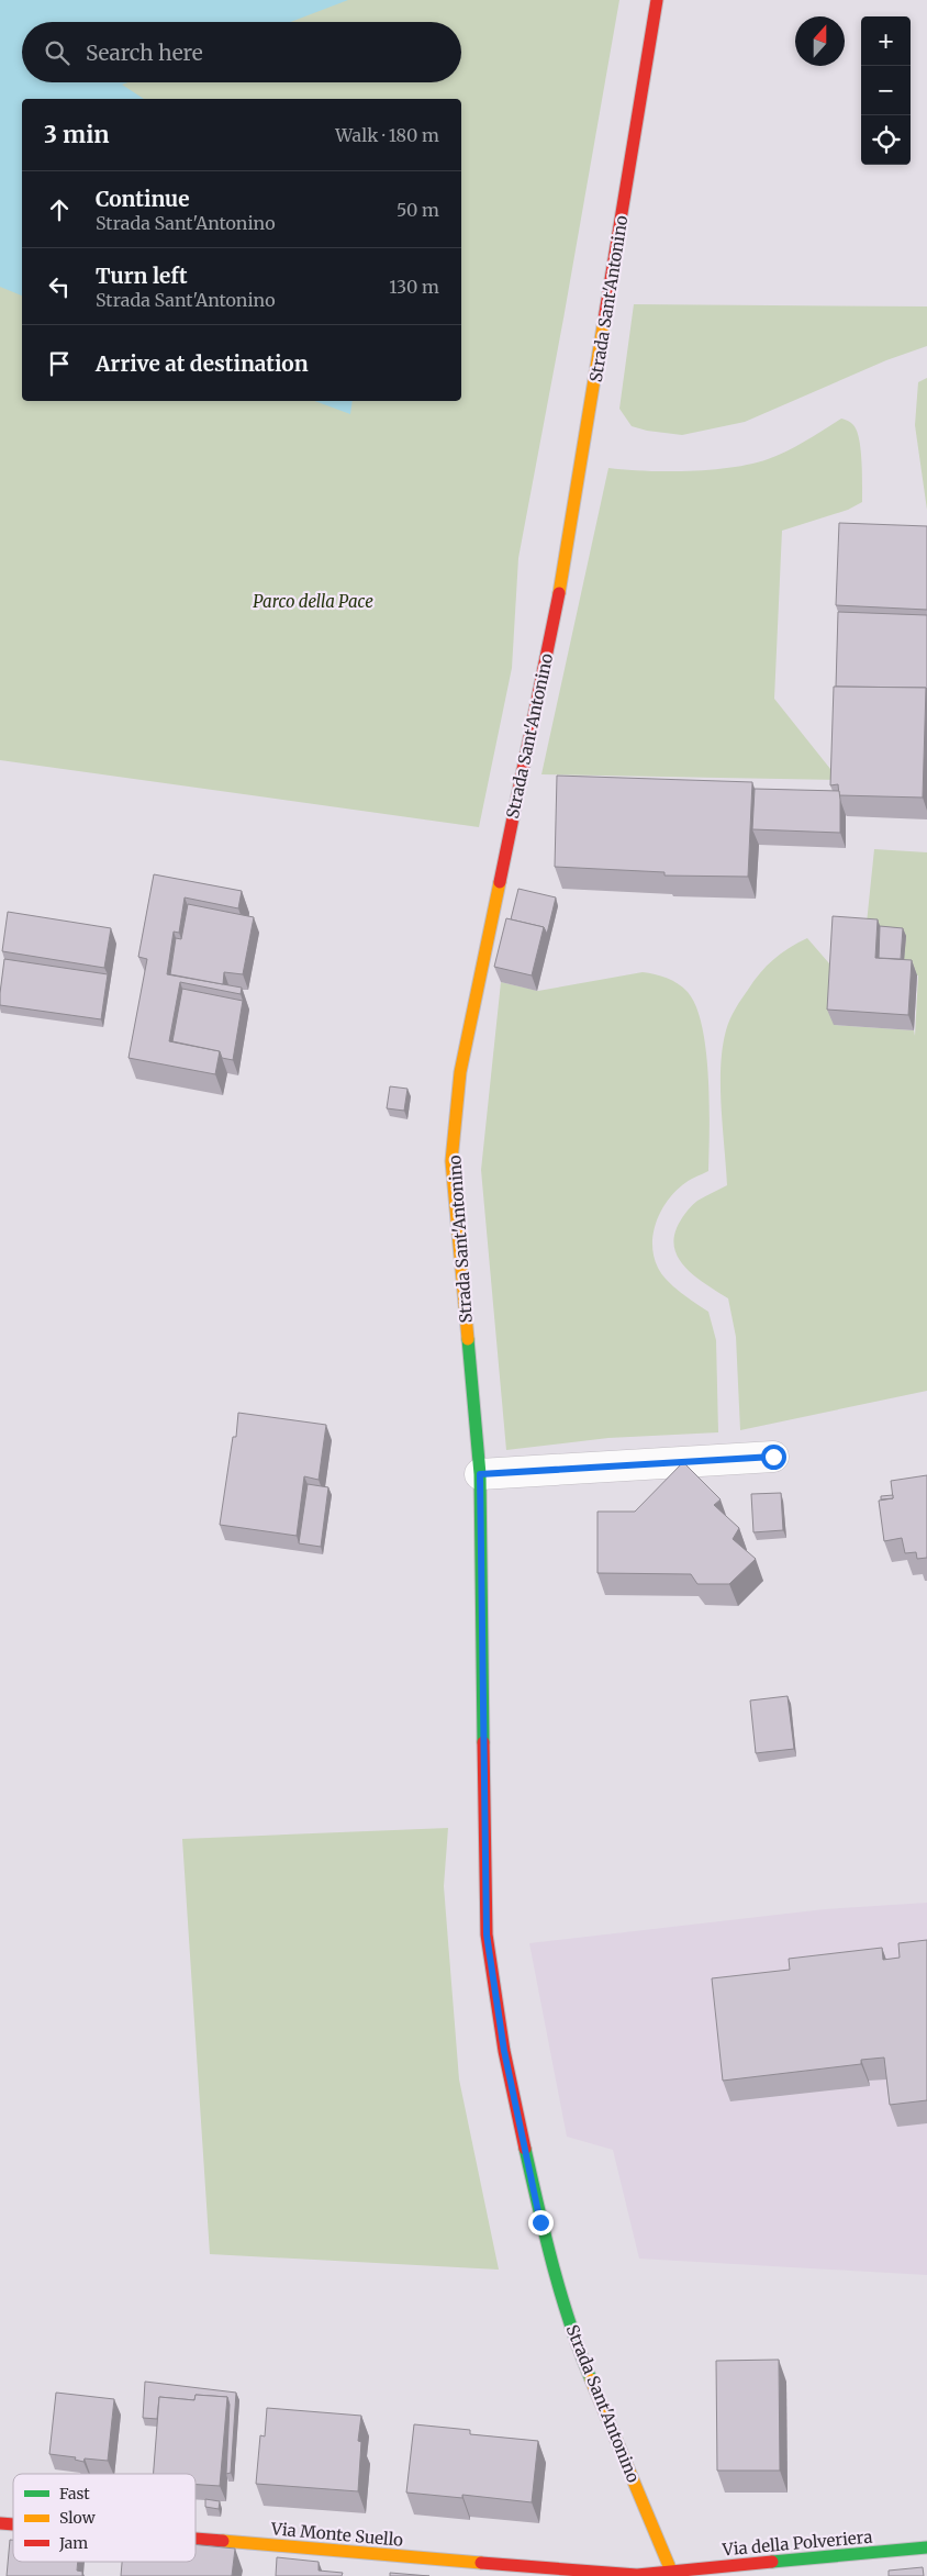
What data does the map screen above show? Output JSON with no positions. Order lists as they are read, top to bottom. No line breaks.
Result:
{"streets":{"main road":["Strada Sant'Antonino","Via Monte Suello","Via della Polveriera"]},"crossings":[["Strada Sant'Antonino","Via Monte Suello"],["Strada Sant'Antonino","Via della Polveriera"],["Via Monte Suello","Via della Polveriera"]],"parks":["Parco della Pace"],"legend":["Fast","Slow","Jam"],"north":"top","page":{"map_buttons":["+","−"],"search":"Search here","heading":["3 min","Walk · 180 m"],"list":[["Continue","Strada Sant'Antonino","50 m"],["Turn left","Strada Sant'Antonino","130 m"],"Arrive at destination"]}}
